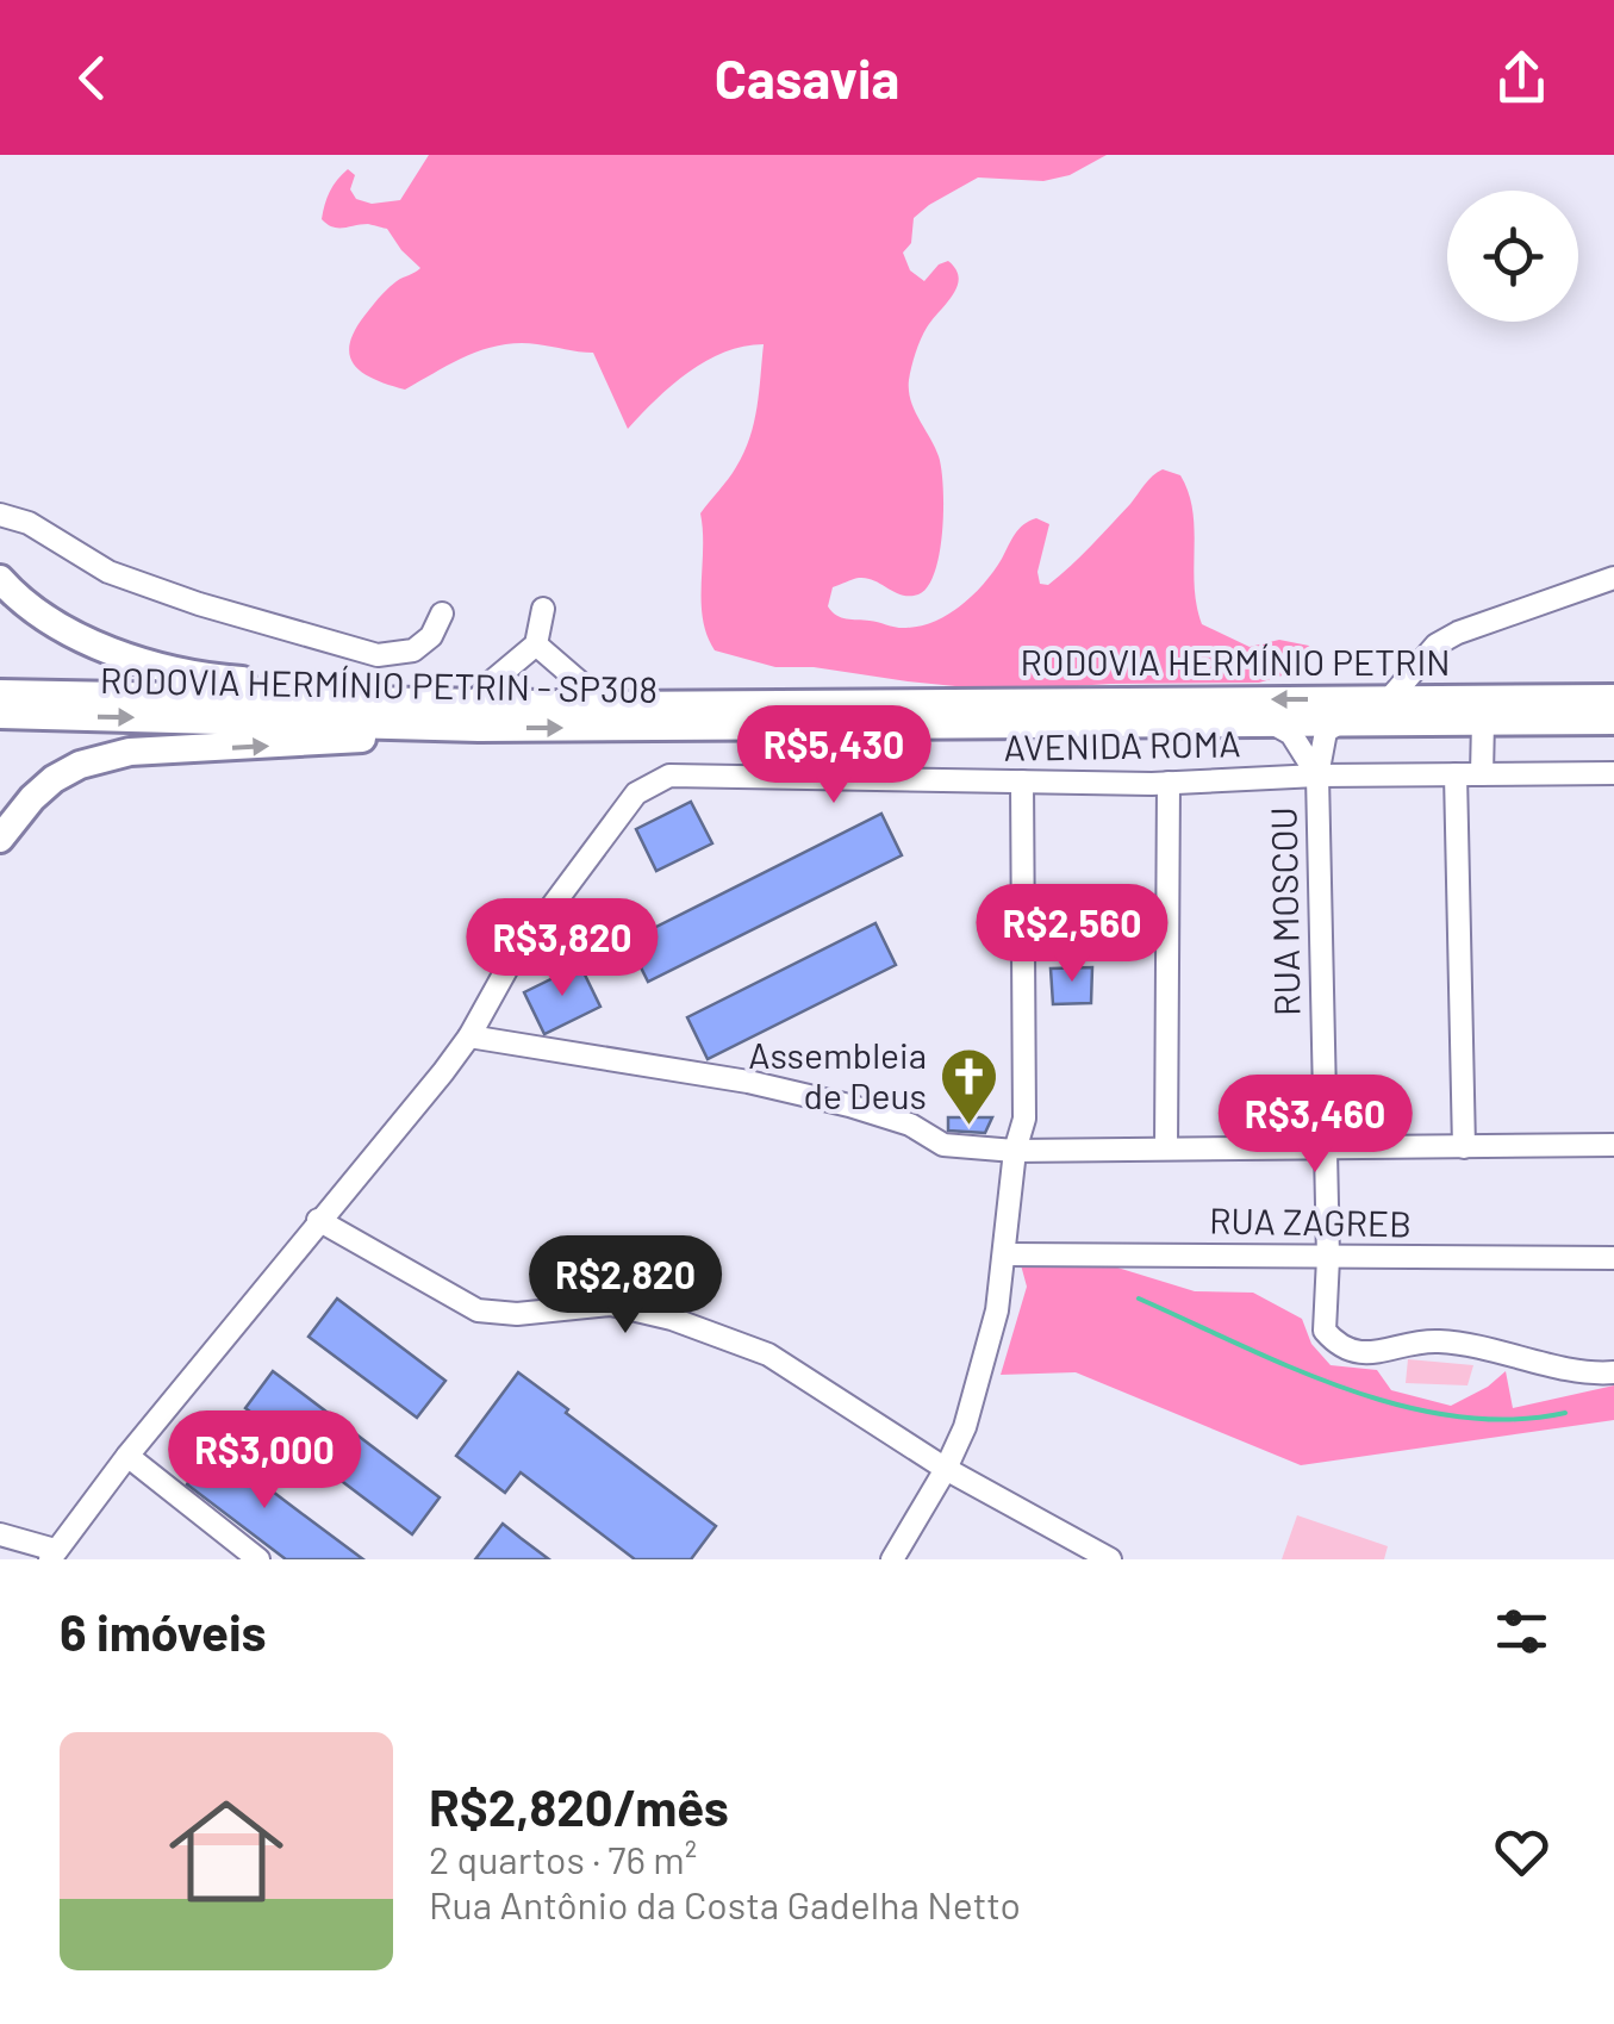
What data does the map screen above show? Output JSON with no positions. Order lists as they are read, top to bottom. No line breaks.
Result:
{"streets":{"main road":["RODOVIA HERMÍNIO PETRIN","RODOVIA HERMÍNIO PETRIN - SP308"],"street":["AVENIDA ROMA","RUA MOSCOU","RUA ZAGREB"]},"crossings":[["RODOVIA HERMÍNIO PETRIN","RODOVIA HERMÍNIO PETRIN - SP308"],["AVENIDA ROMA","RUA MOSCOU"],["RUA MOSCOU","RUA ZAGREB"]],"one_way":["RODOVIA HERMÍNIO PETRIN"],"places":{"church":["Assembleia de Deus"]},"page":{"header":"Casavia","price":["R$5,430","R$2,560","R$3,820","R$3,460","R$2,820","R$3,000"],"heading":"6 imóveis","list":[{"name":"R$2,820/mês","note":"2 quartos · 76 m² · Rua Antônio da Costa Gadelha Netto"}]}}
